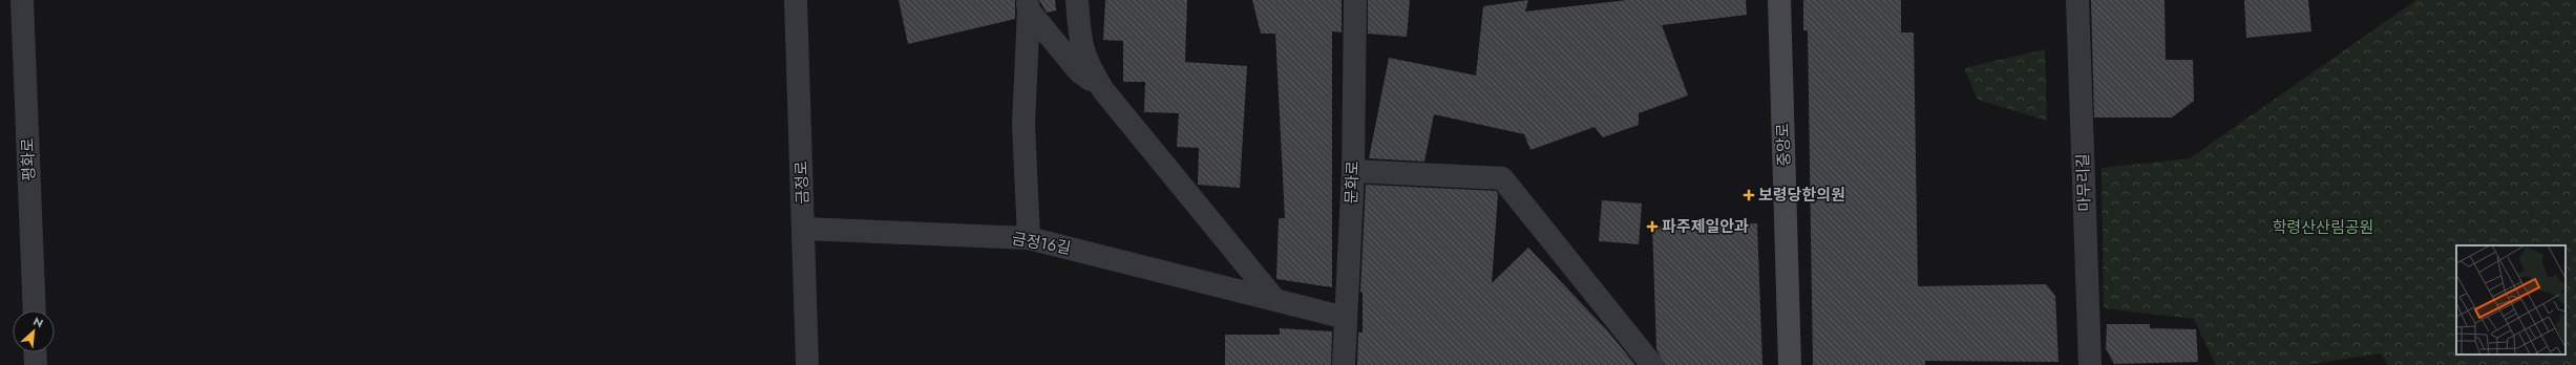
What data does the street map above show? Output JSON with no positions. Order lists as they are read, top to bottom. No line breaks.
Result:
{"streets":{"main road":["중앙로"],"street":["평화로","금정로","문화로","마무리길","금정16길"]},"crossings":[["금정로","금정16길"],["문화로","금정16길"]],"parks":["학령산산림공원"],"places":{"health":["보령당한의원","파주제일안과"]},"north":"top right"}
